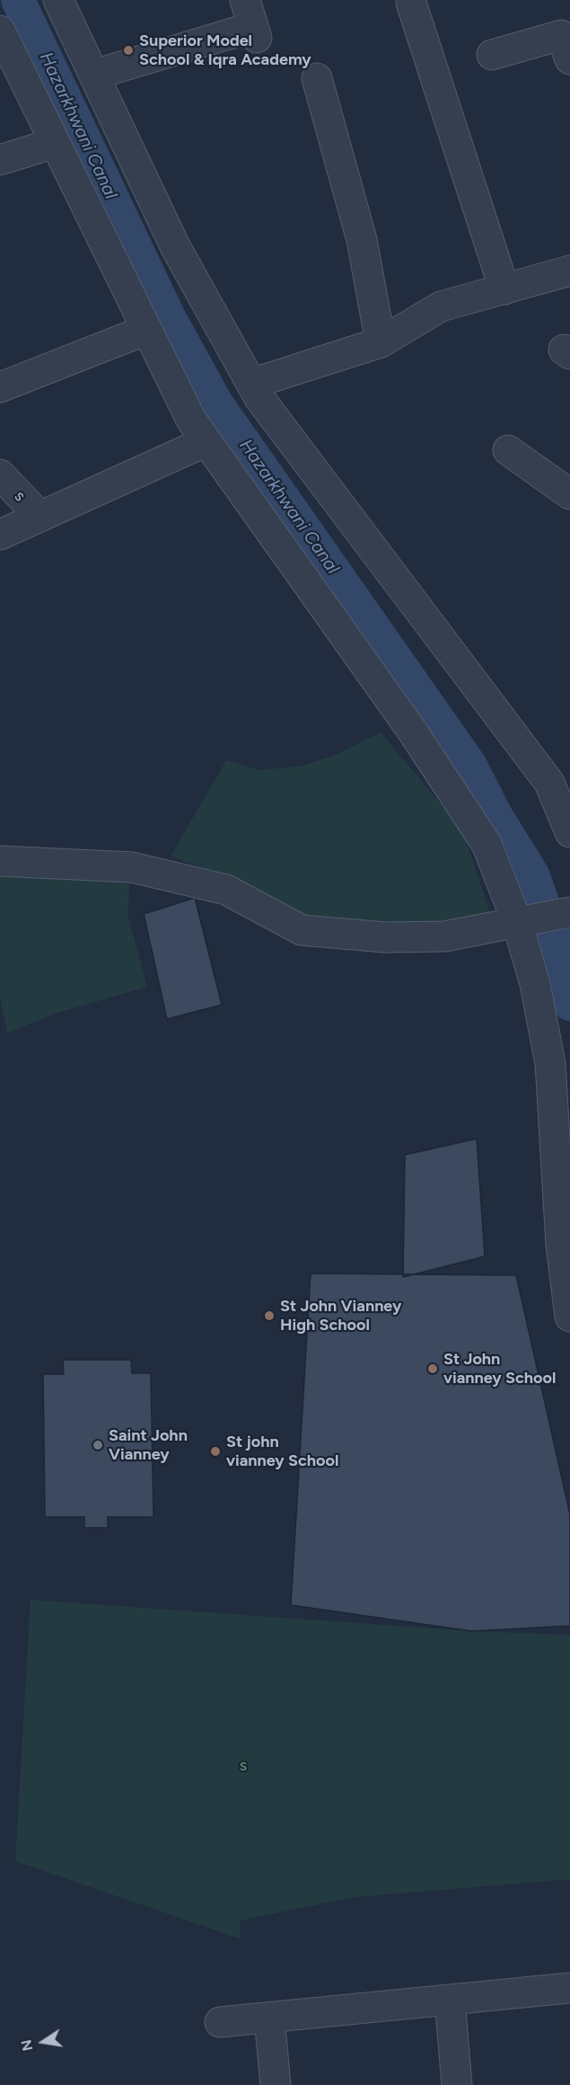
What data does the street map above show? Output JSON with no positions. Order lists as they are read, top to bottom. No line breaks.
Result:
{"streets":{"street":["s"]},"water":["Hazarkhwani Canal"],"parks":["s"],"places":["Superior Model School & Iqra Academy","St John Vianney High School","St John vianney School","Saint John Vianney","St john vianney School"],"north":"left"}
